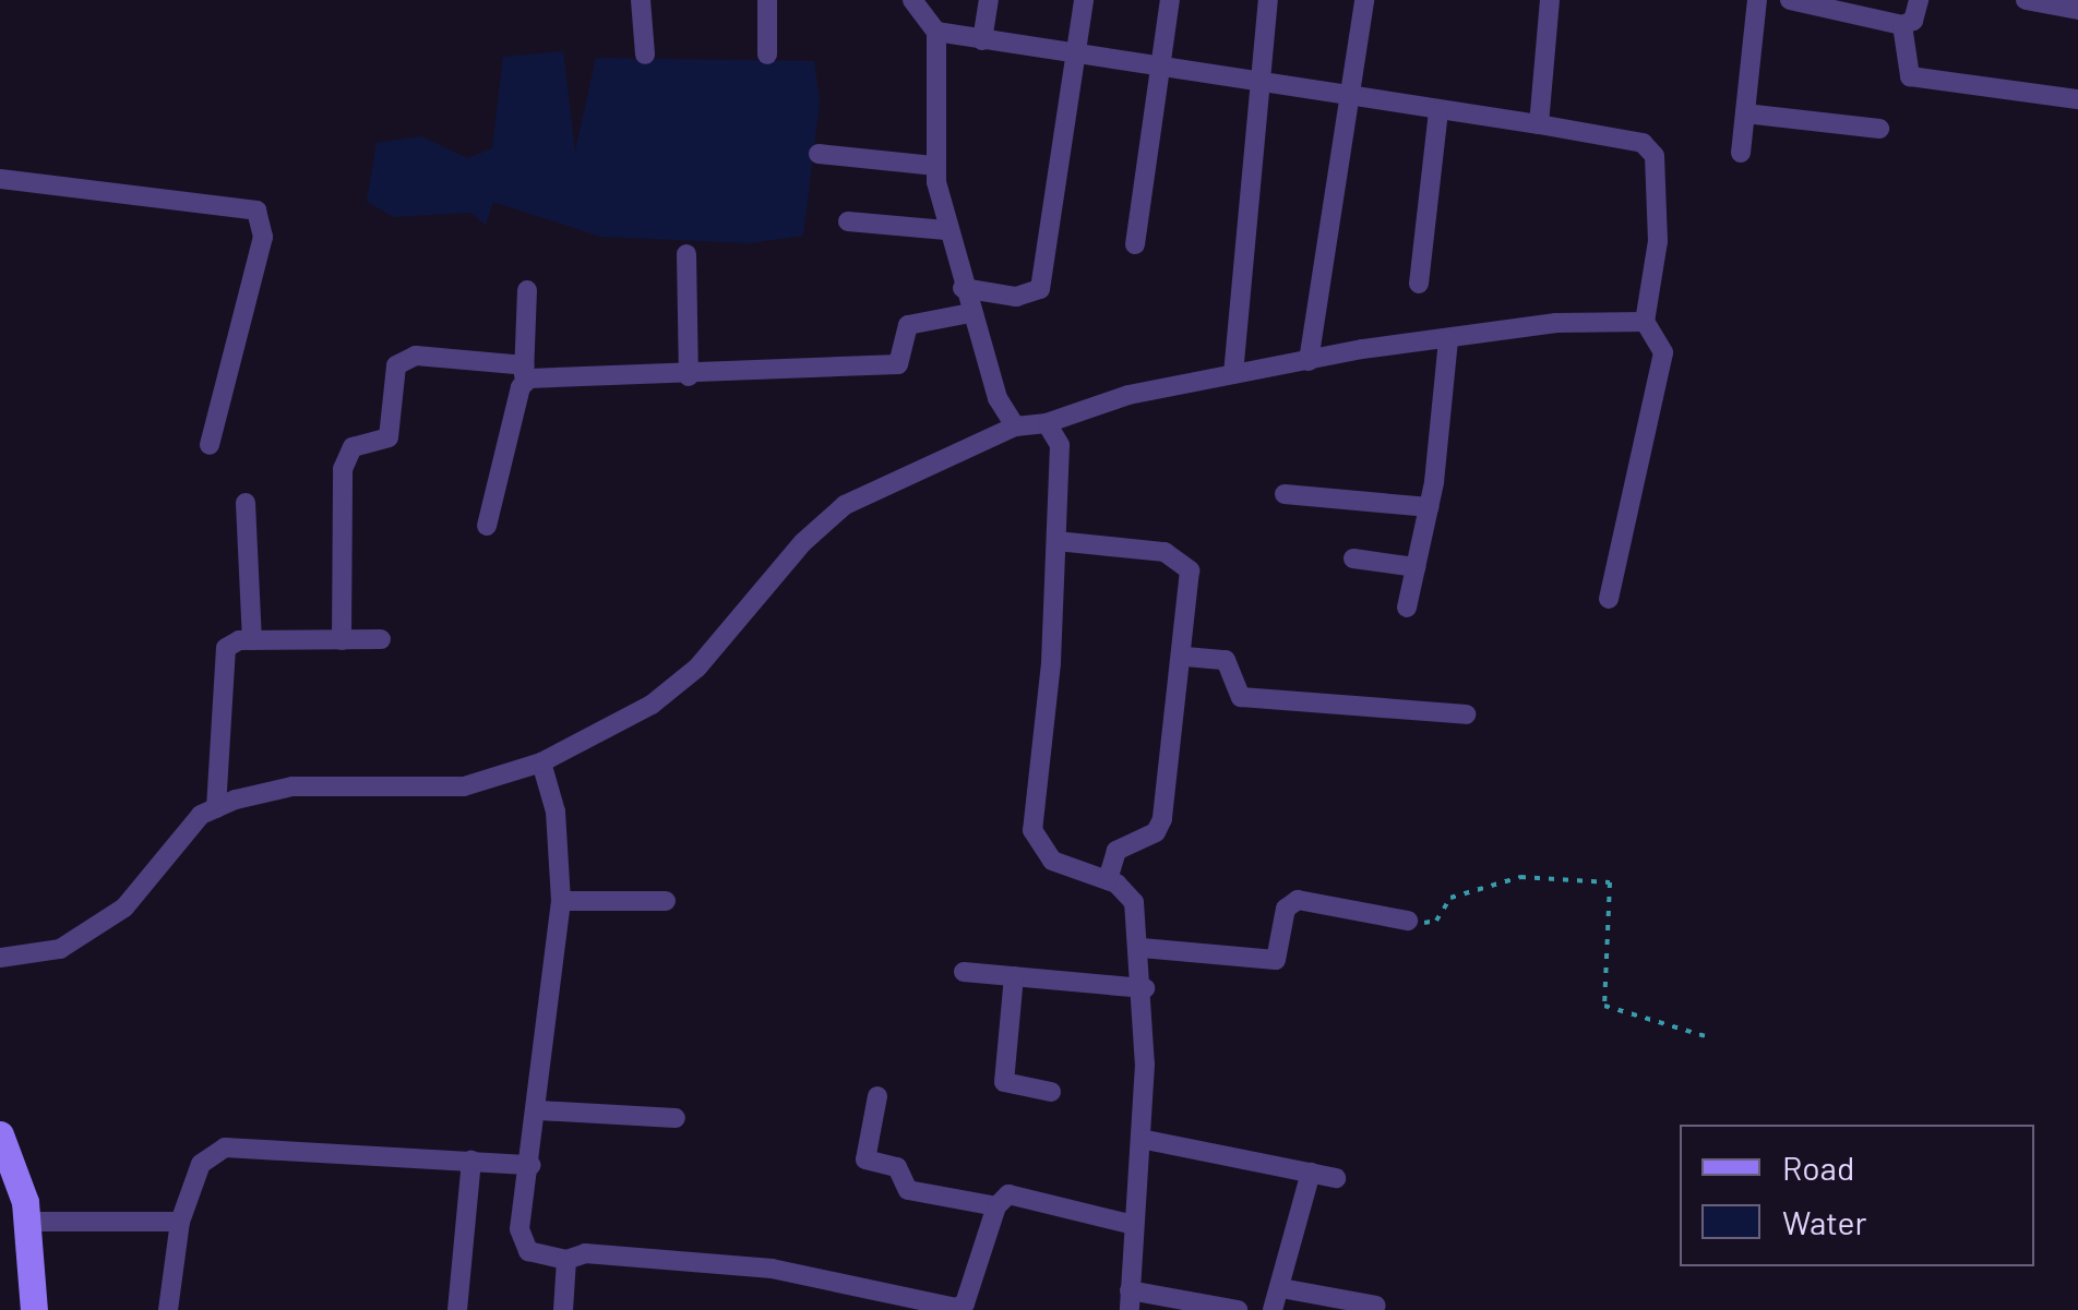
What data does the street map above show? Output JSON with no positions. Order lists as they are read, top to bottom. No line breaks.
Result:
{"legend":["Road","Water"]}
